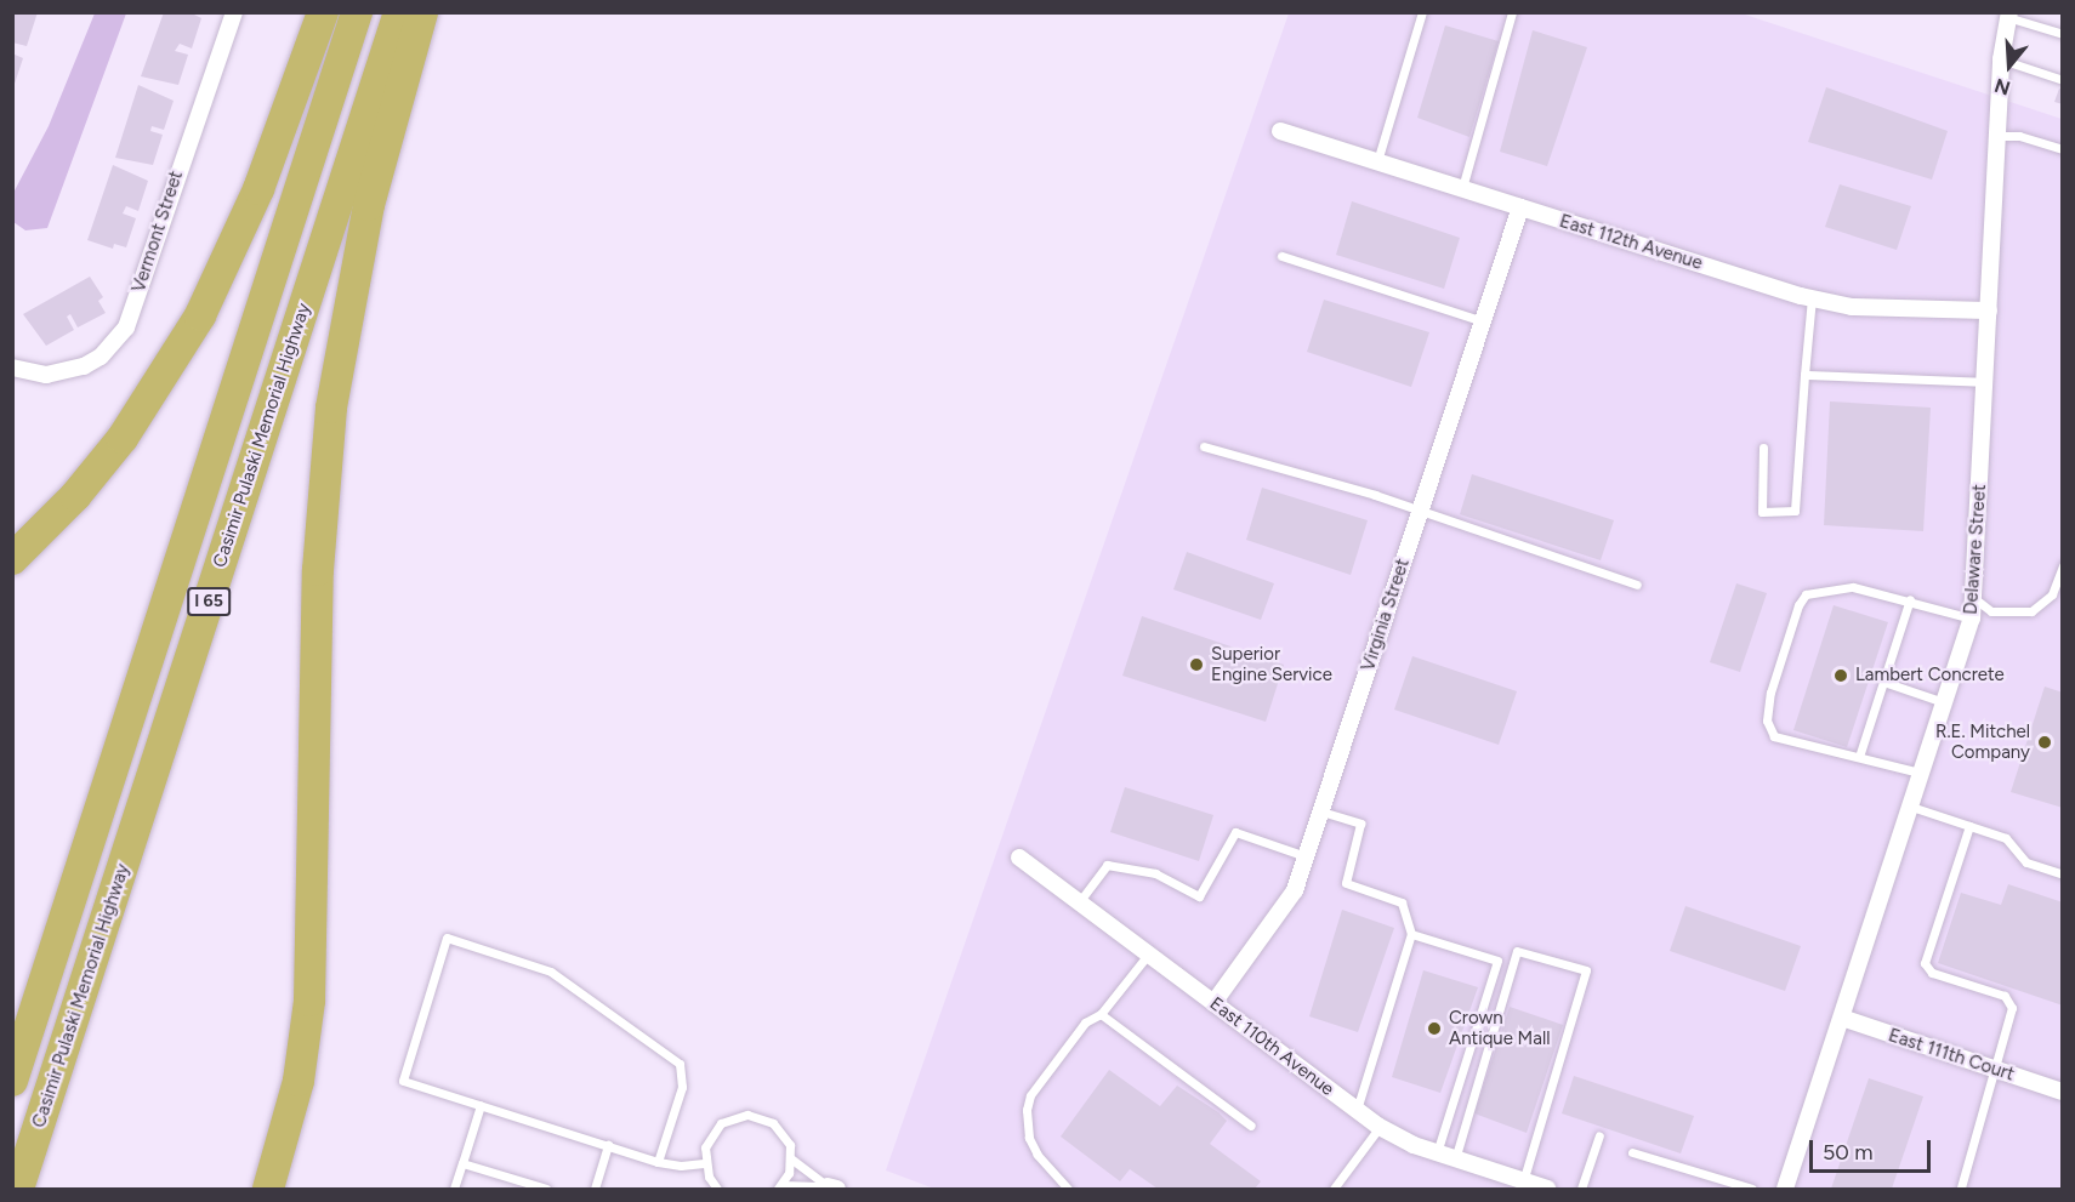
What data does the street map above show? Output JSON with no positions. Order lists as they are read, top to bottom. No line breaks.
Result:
{"streets":{"highway":["Casimir Pulaski Memorial Highway","I 65"],"street":["Vermont Street","East 112th Avenue","Delaware Street","Virginia Street","East 110th Avenue","East 111th Court"]},"crossings":[["East 112th Avenue","Delaware Street"],["East 112th Avenue","Virginia Street"],["Delaware Street","East 111th Court"],["Virginia Street","East 110th Avenue"]],"places":["Superior Engine Service","Lambert Concrete","R.E. Mitchel Company","Crown Antique Mall"],"scale_bar":"50 m","north":"bottom"}
